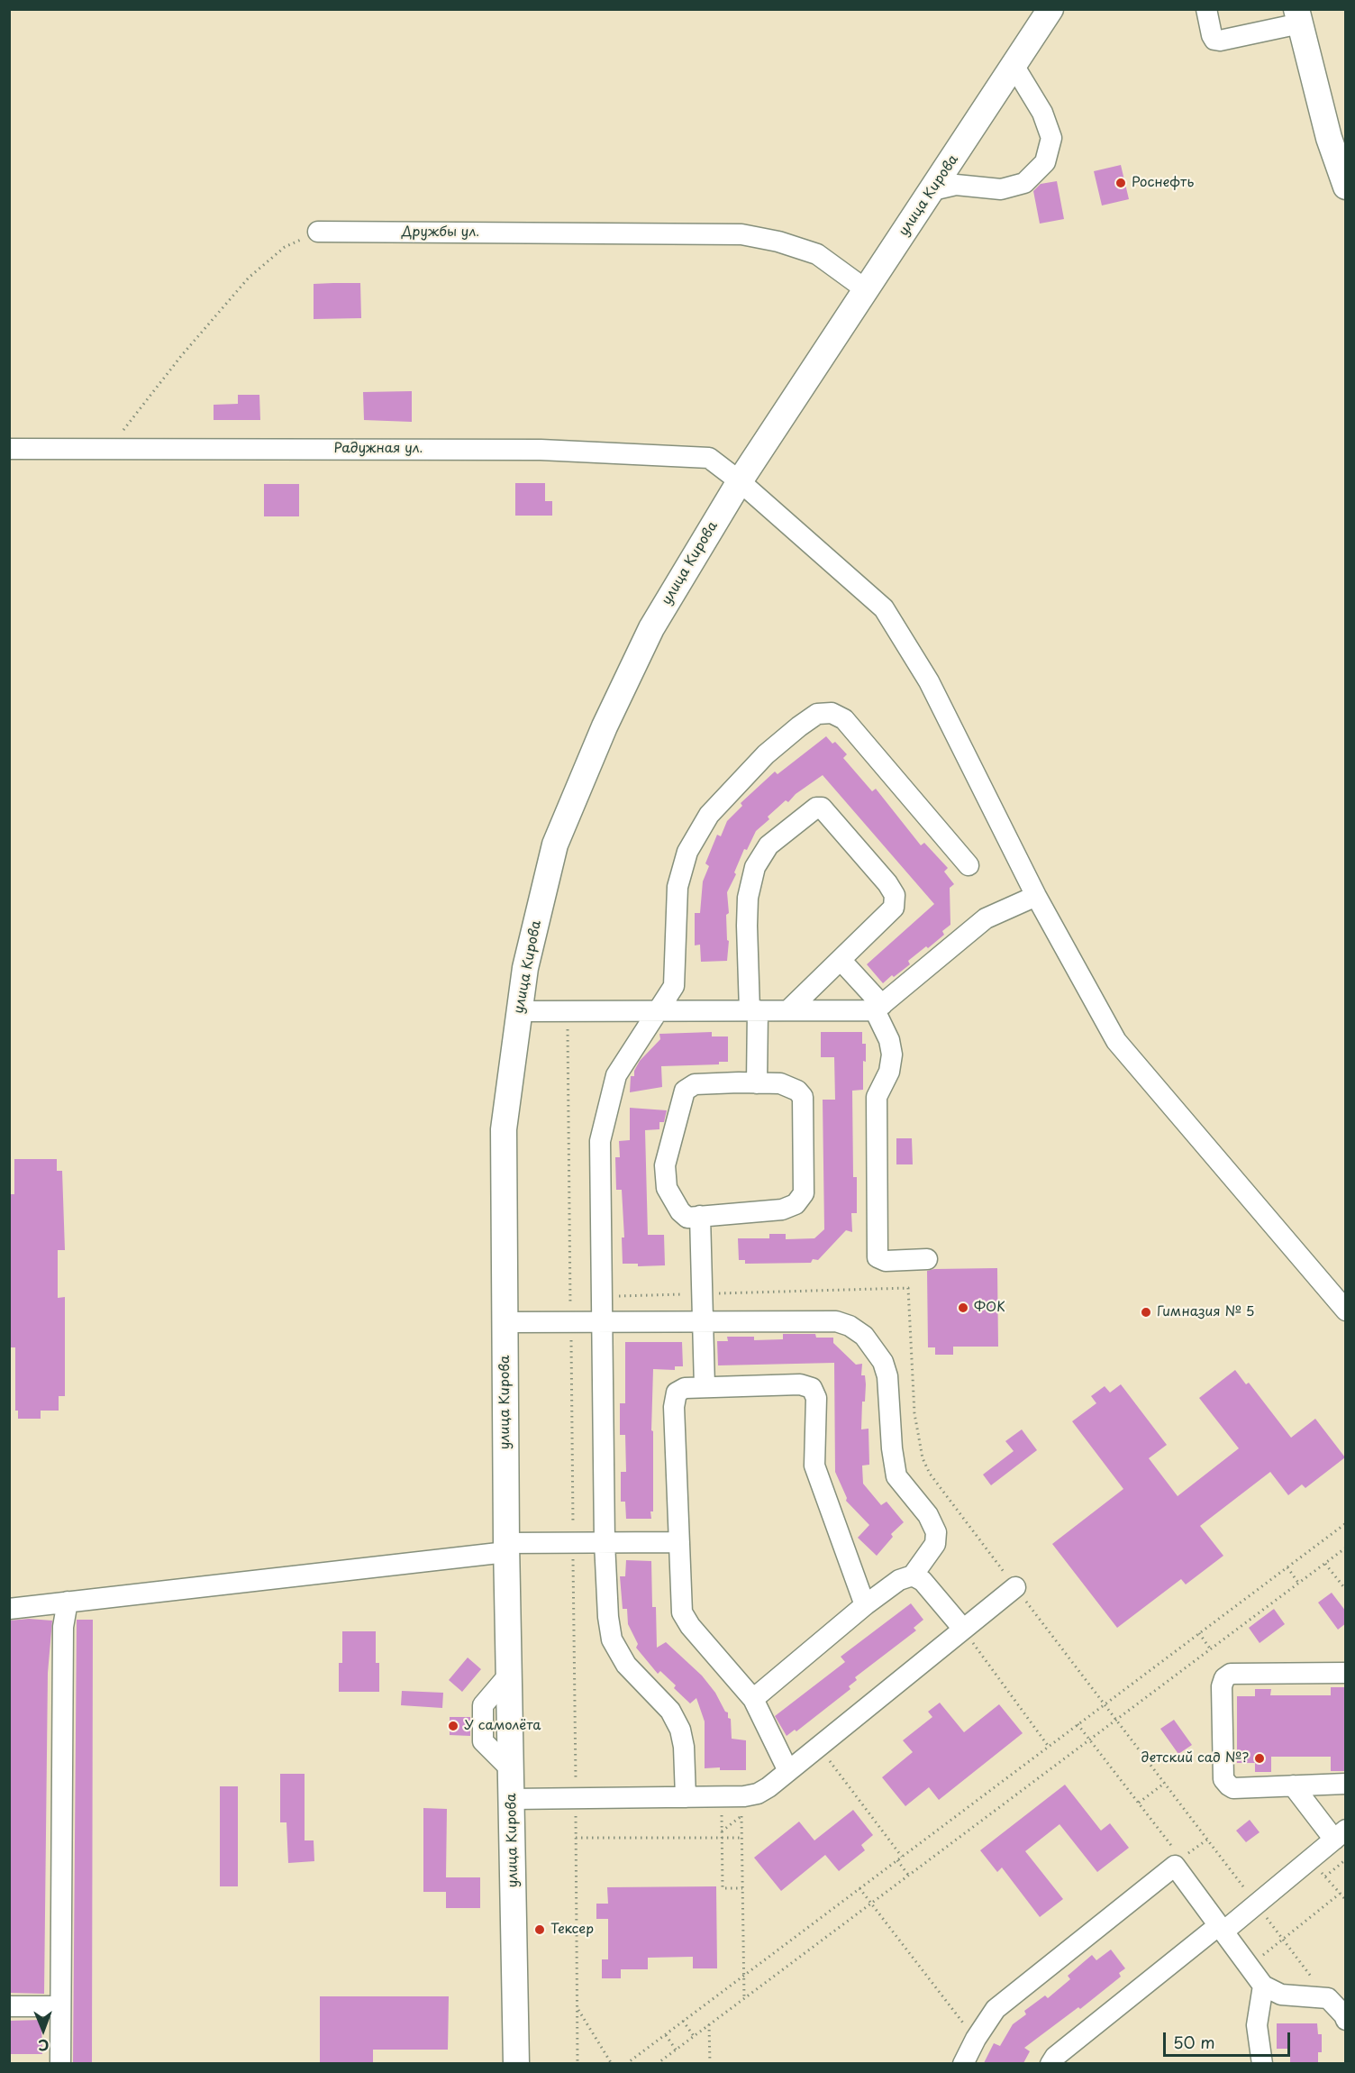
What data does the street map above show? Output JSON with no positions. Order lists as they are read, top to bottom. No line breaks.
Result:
{"streets":{"main road":["улица Кирова"],"street":["Дружбы ул.","Радужная ул."]},"crossings":[["улица Кирова","Дружбы ул."],["улица Кирова","Радужная ул."]],"places":["Роснефть","ФОК","Гимназия № 5","У самолёта","детский сад №?","Тексер"],"scale_bar":"50 m","north":"bottom"}
